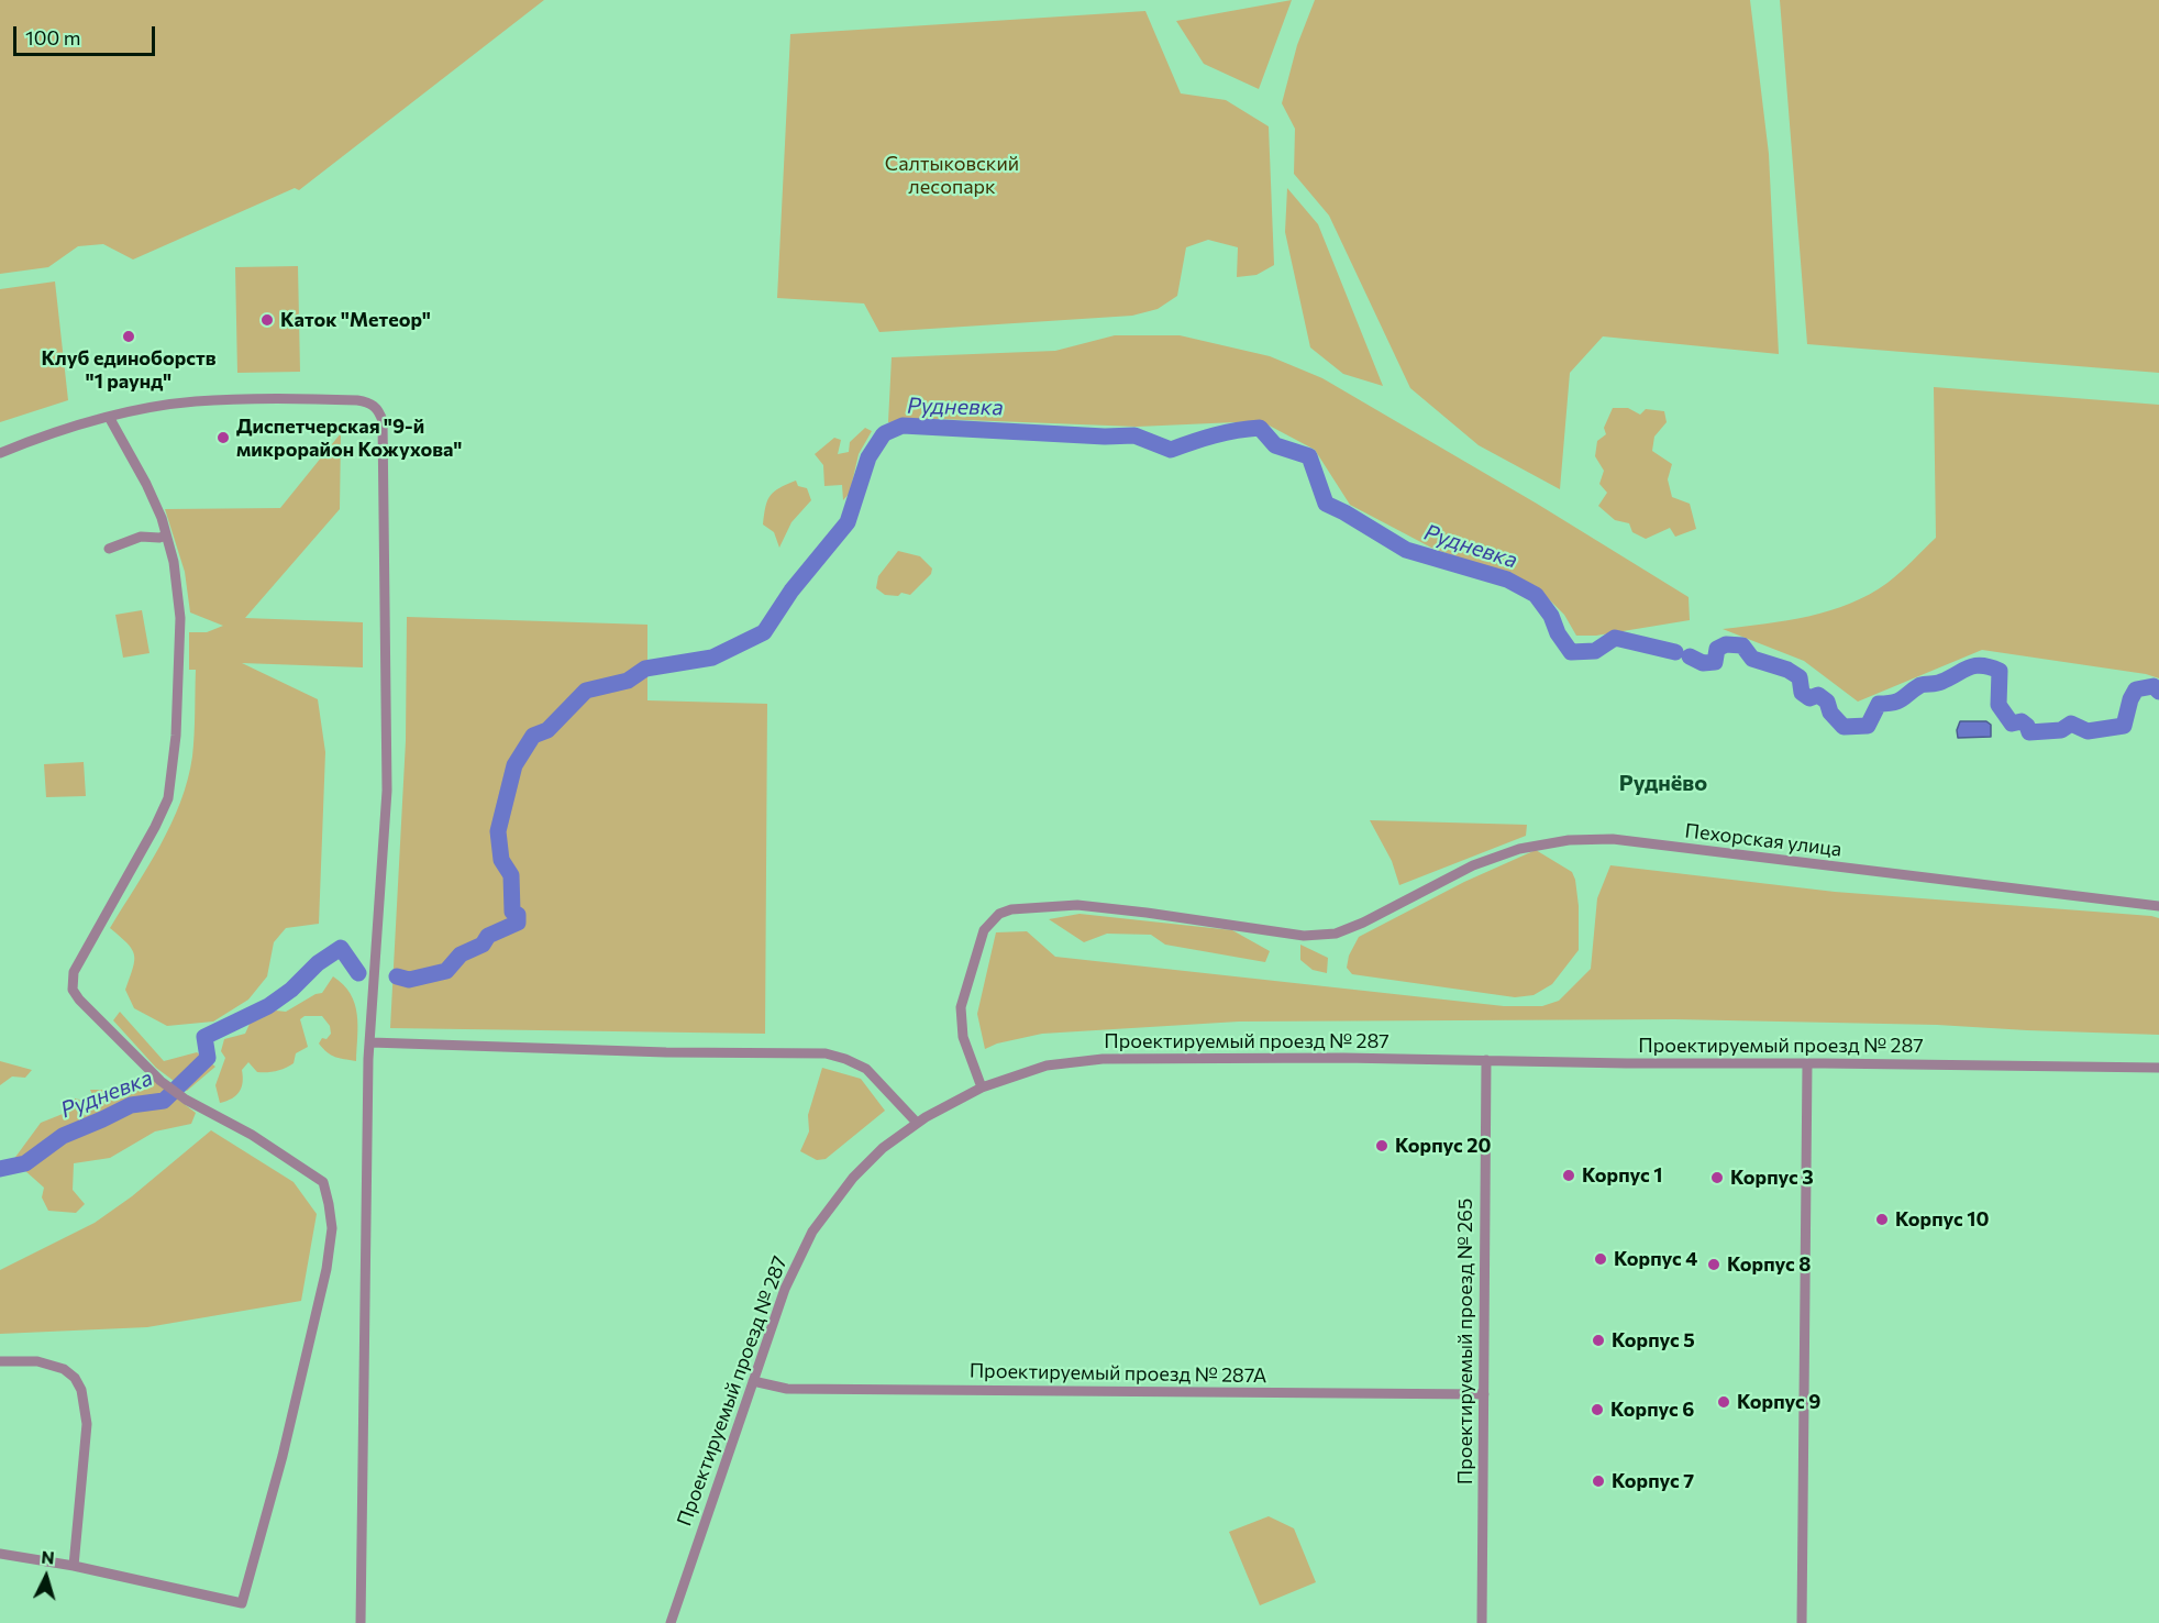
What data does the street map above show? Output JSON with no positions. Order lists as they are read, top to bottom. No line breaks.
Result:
{"streets":{"street":["Пехорская улица","Проектируемый проезд № 287","Проектируемый проезд № 265","Проектируемый проезд № 287А"]},"crossings":[["Пехорская улица","Проектируемый проезд № 287"],["Проектируемый проезд № 287","Проектируемый проезд № 265"],["Проектируемый проезд № 287","Проектируемый проезд № 287А"],["Проектируемый проезд № 265","Проектируемый проезд № 287А"]],"districts":["Руднёво"],"water":["Рудневка"],"parks":["Салтыковский лесопарк"],"places":["Каток \"Метеор\"","Клуб единоборств \"1 раунд\"","Диспетчерская \"9-й микрорайон Кожухова\"","Корпус 20","Корпус 1","Корпус 3","Корпус 10","Корпус 4","Корпус 8","Корпус 5","Корпус 9","Корпус 6","Корпус 7"],"scale_bar":"100 m","north":"top"}
